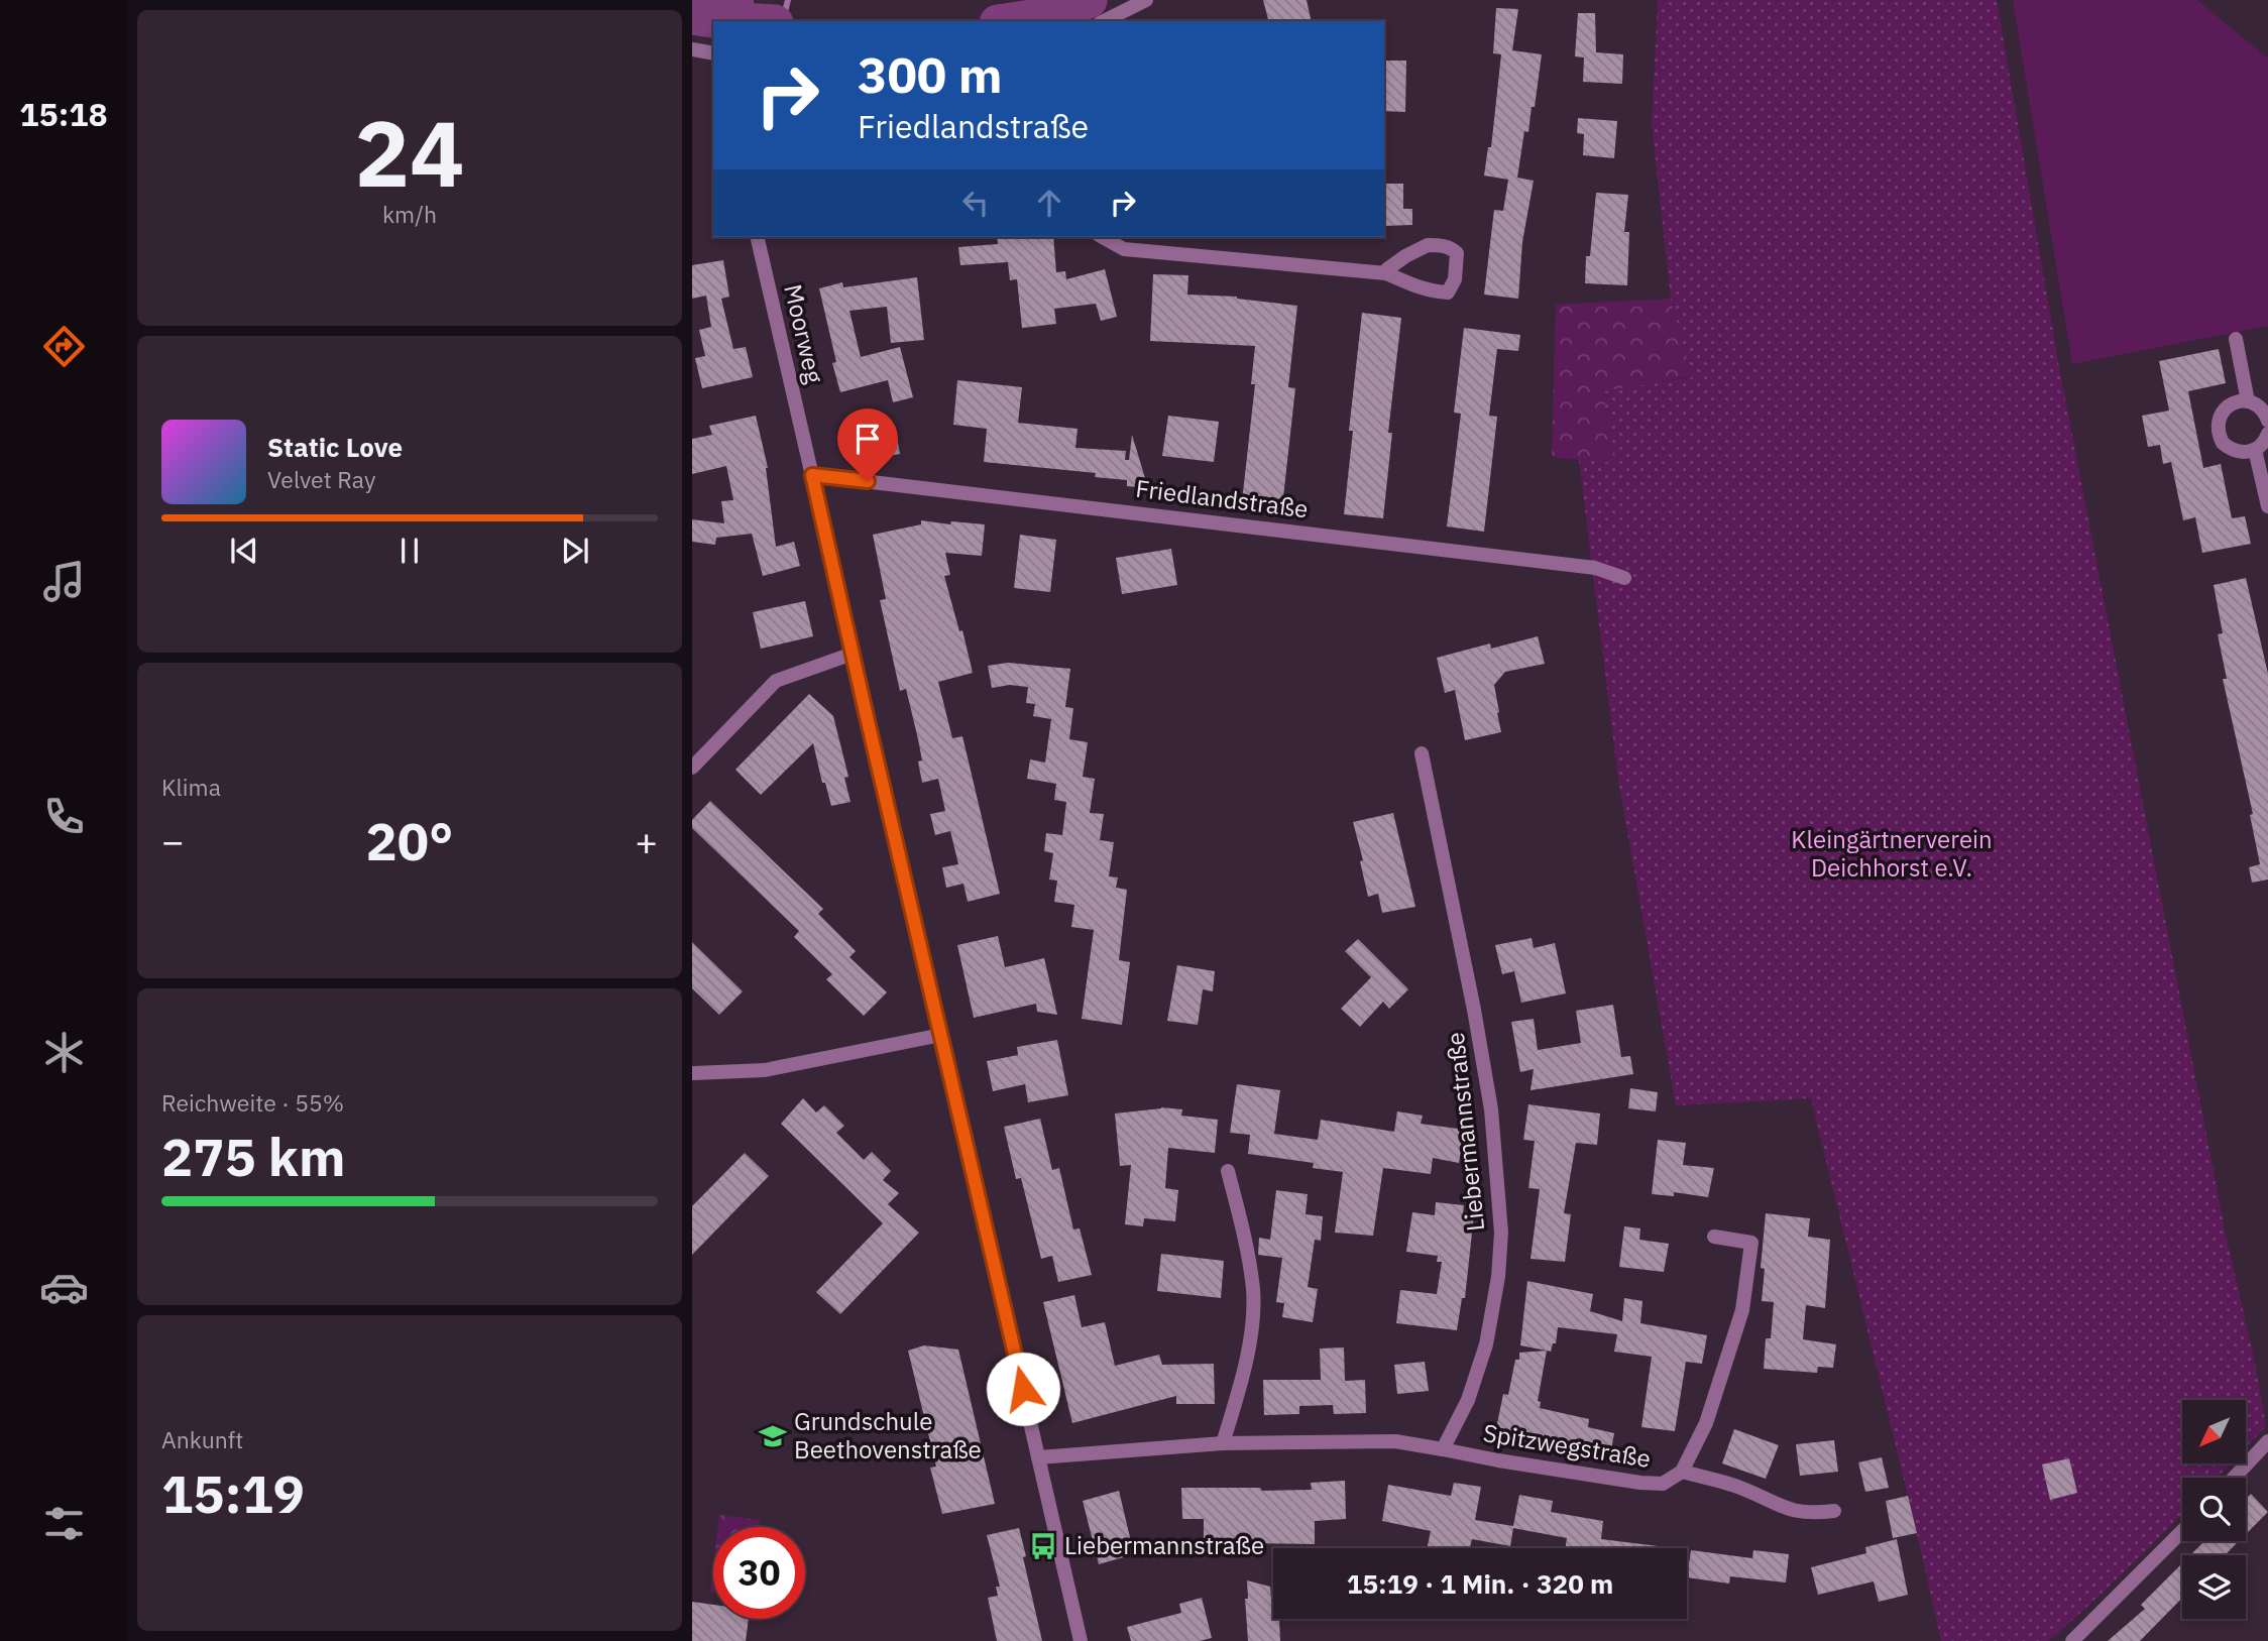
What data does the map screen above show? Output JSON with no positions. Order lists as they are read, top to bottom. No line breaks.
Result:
{"streets":{"street":["Moorweg","Friedlandstraße","Liebermannstraße","Spitzwegstraße"]},"crossings":[["Moorweg","Friedlandstraße"],["Liebermannstraße","Spitzwegstraße"]],"parks":["Kleingärtnerverein Deichhorst e.V."],"places":{"school or university":["Grundschule Beethovenstraße"],"bus stop":["Liebermannstraße"]},"north":"bottom left","page":{"tabs":"15:18","tile":[["24","km/h"],"Klima",["Reichweite · 55%","275 km"],["Ankunft","15:19"]],"turn":["300 m","Friedlandstraße"],"song":["Static Love","Velvet Ray"],"heat":["−","20°","+"],"limit":"30","trip":"15:19 · 1 Min. · 320 m"}}
